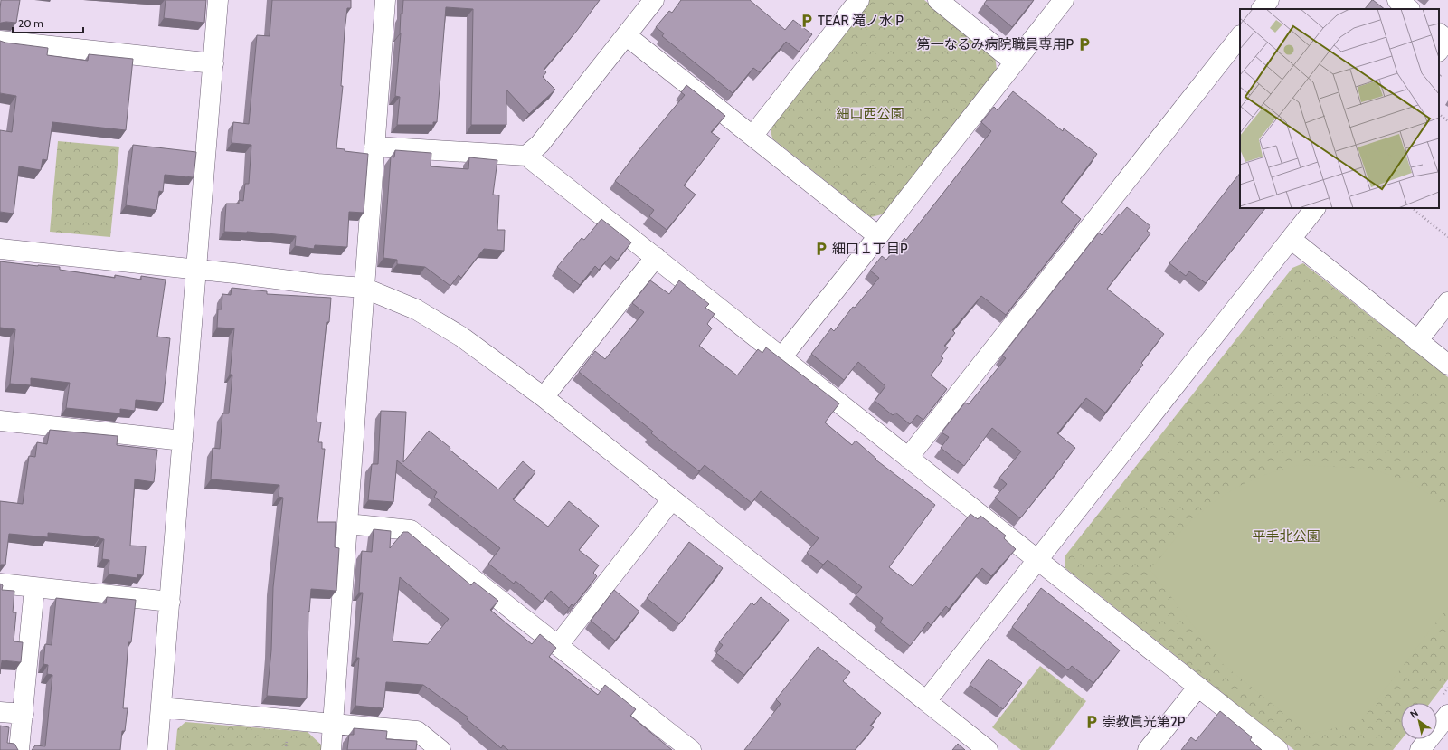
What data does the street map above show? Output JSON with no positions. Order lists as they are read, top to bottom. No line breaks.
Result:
{"parks":["細口西公園","平手北公園"],"places":{"parking":["TEAR 滝ノ水 P","第一なるみ病院職員専用P","細口１丁目P","崇教眞光第2P"]},"scale_bar":"20 m","north":"top left"}
